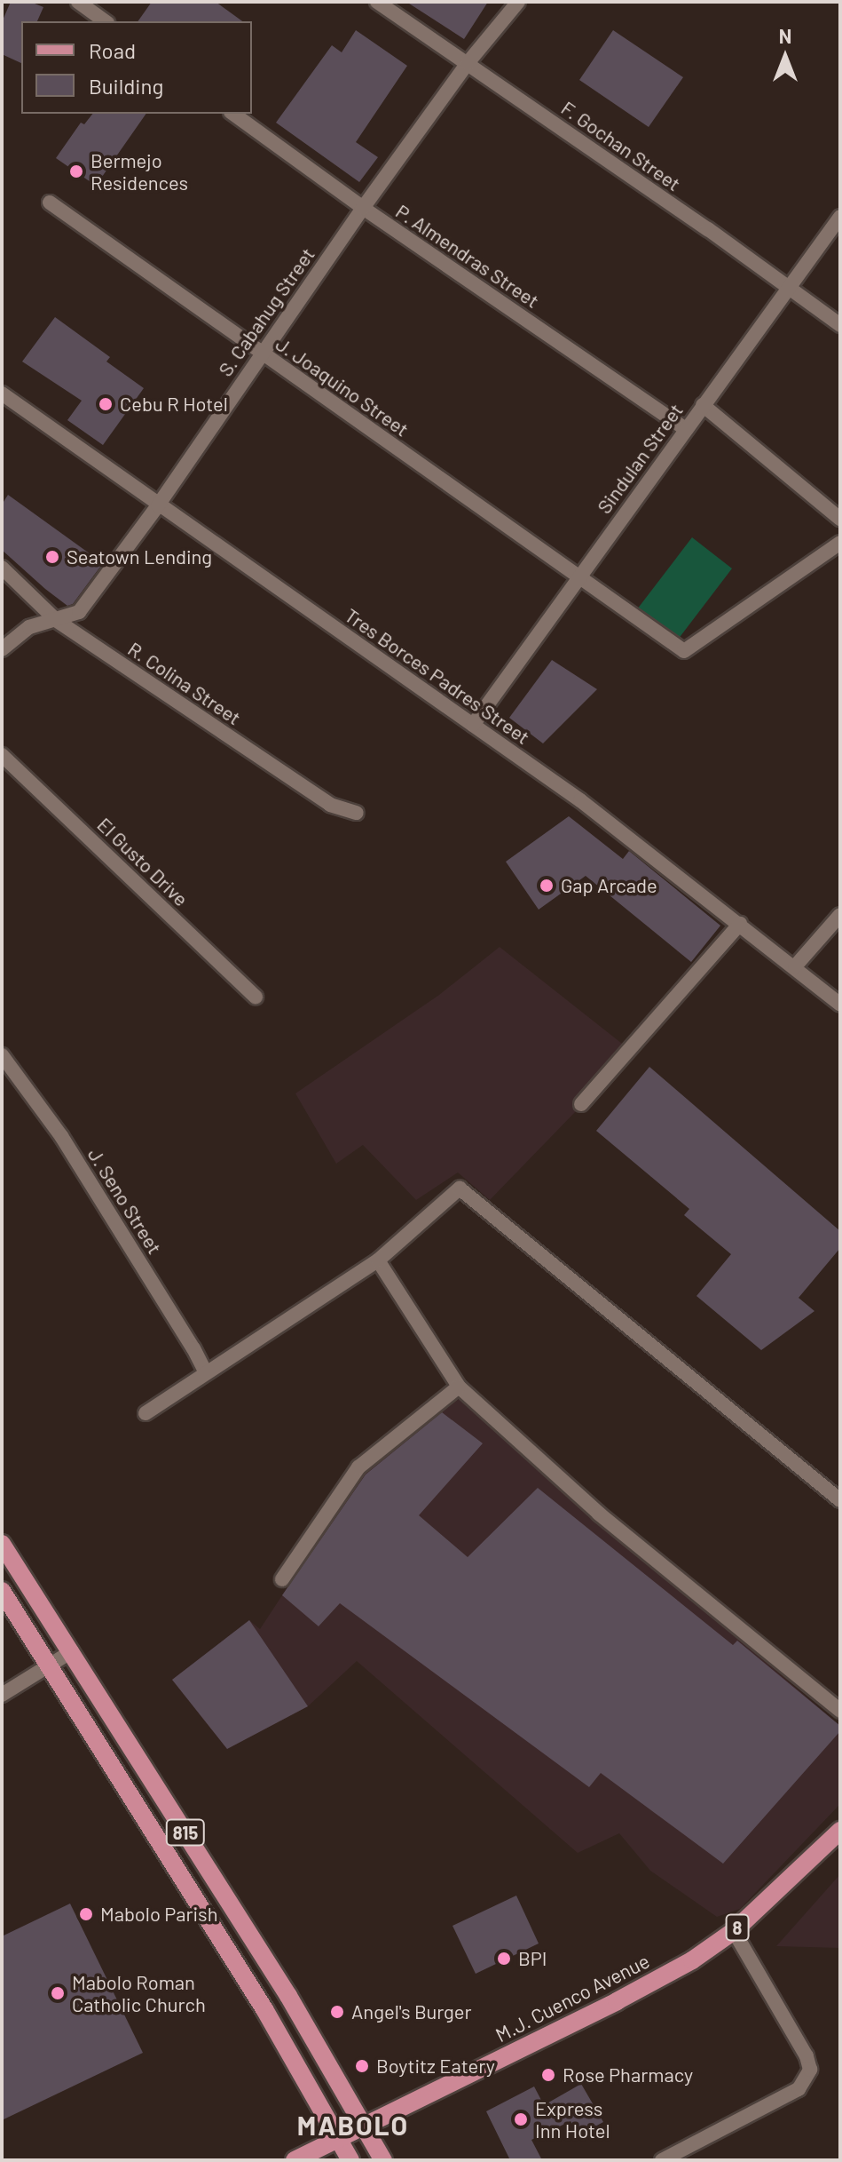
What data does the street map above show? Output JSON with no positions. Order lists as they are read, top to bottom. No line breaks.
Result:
{"streets":{"main road":["815","8","M.J. Cuenco Avenue"],"street":["F. Gochan Street","P. Almendras Street","S. Cabahug Street","J. Joaquino Street","Sindulan Street","Tres Borces Padres Street","R. Colina Street","El Gusto Drive","J. Seno Street"]},"crossings":[["F. Gochan Street","S. Cabahug Street"],["F. Gochan Street","Sindulan Street"],["P. Almendras Street","S. Cabahug Street"],["P. Almendras Street","Sindulan Street"],["S. Cabahug Street","J. Joaquino Street"],["S. Cabahug Street","Tres Borces Padres Street"],["S. Cabahug Street","R. Colina Street"],["J. Joaquino Street","Sindulan Street"],["Sindulan Street","Tres Borces Padres Street"],["815","M.J. Cuenco Avenue"]],"districts":["MABOLO"],"places":["Bermejo Residences","Cebu R Hotel","Seatown Lending","Gap Arcade","Mabolo Parish","BPI","Mabolo Roman Catholic Church","Angel's Burger","Boytitz Eatery","Rose Pharmacy","Express Inn Hotel"],"legend":["Road","Building"],"north":"top"}
